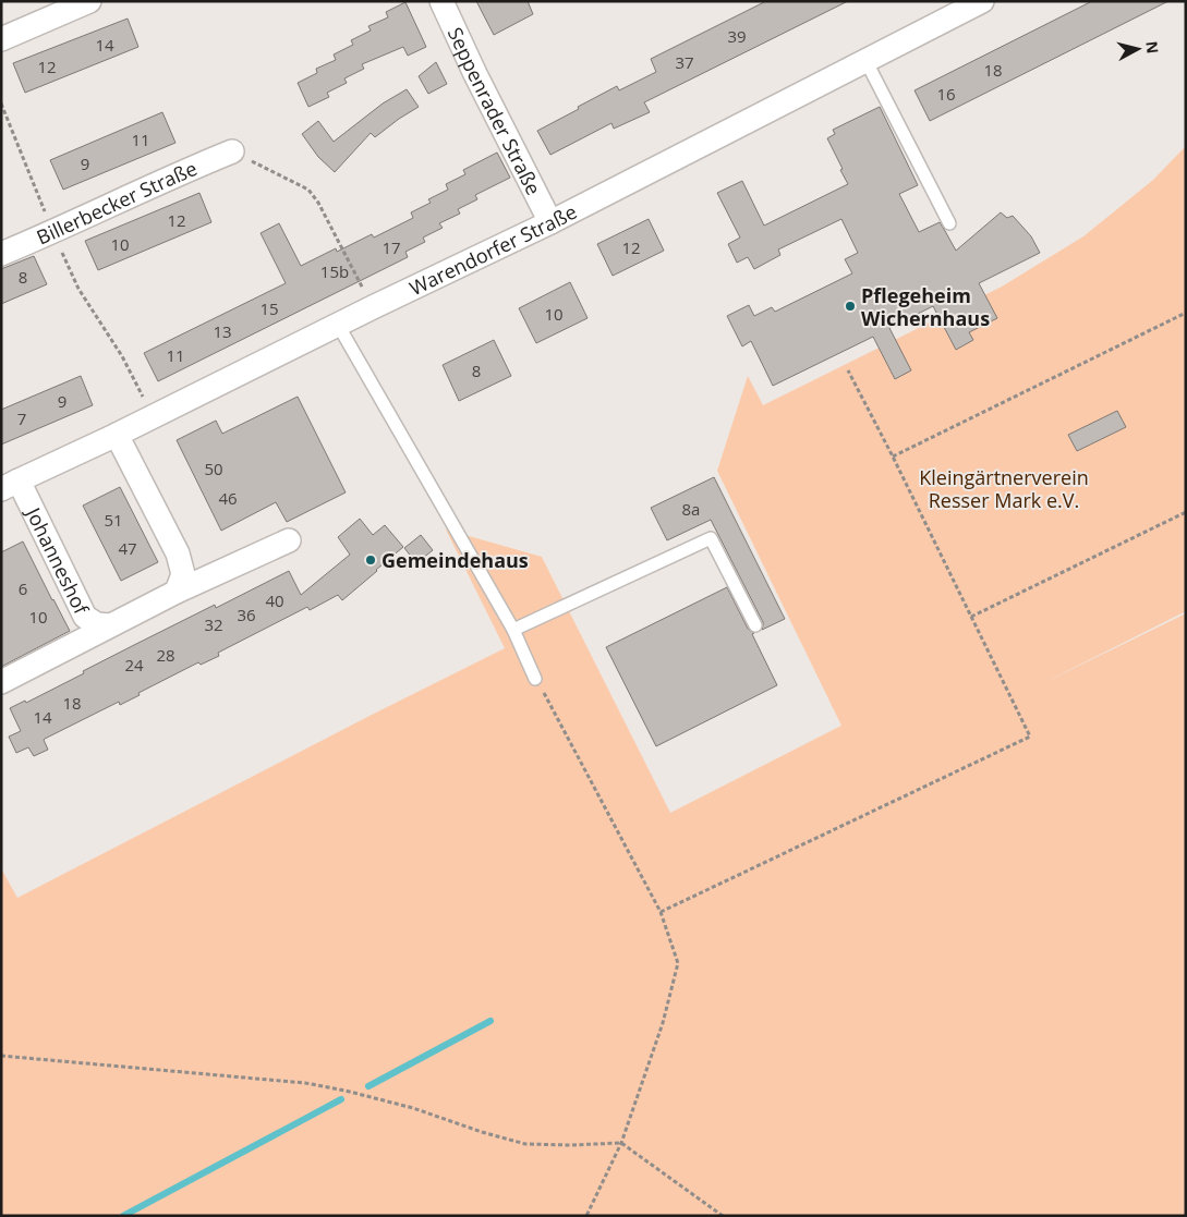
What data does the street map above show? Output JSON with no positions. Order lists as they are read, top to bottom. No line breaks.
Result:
{"streets":{"street":["Seppenrader Straße","Billerbecker Straße","Warendorfer Straße","Johanneshof"]},"crossings":[["Seppenrader Straße","Warendorfer Straße"],["Warendorfer Straße","Johanneshof"]],"parks":["Kleingärtnerverein Resser Mark e.V."],"places":["Pflegeheim Wichernhaus","Gemeindehaus"],"house_numbers":["39","14","37","12","18","16","11","9","12","10","17","12","15b","8","15","10","13","11","8","9","7","50","46","8a","51","47","6","40","36","10","32","28","24","18","14"],"north":"right"}
